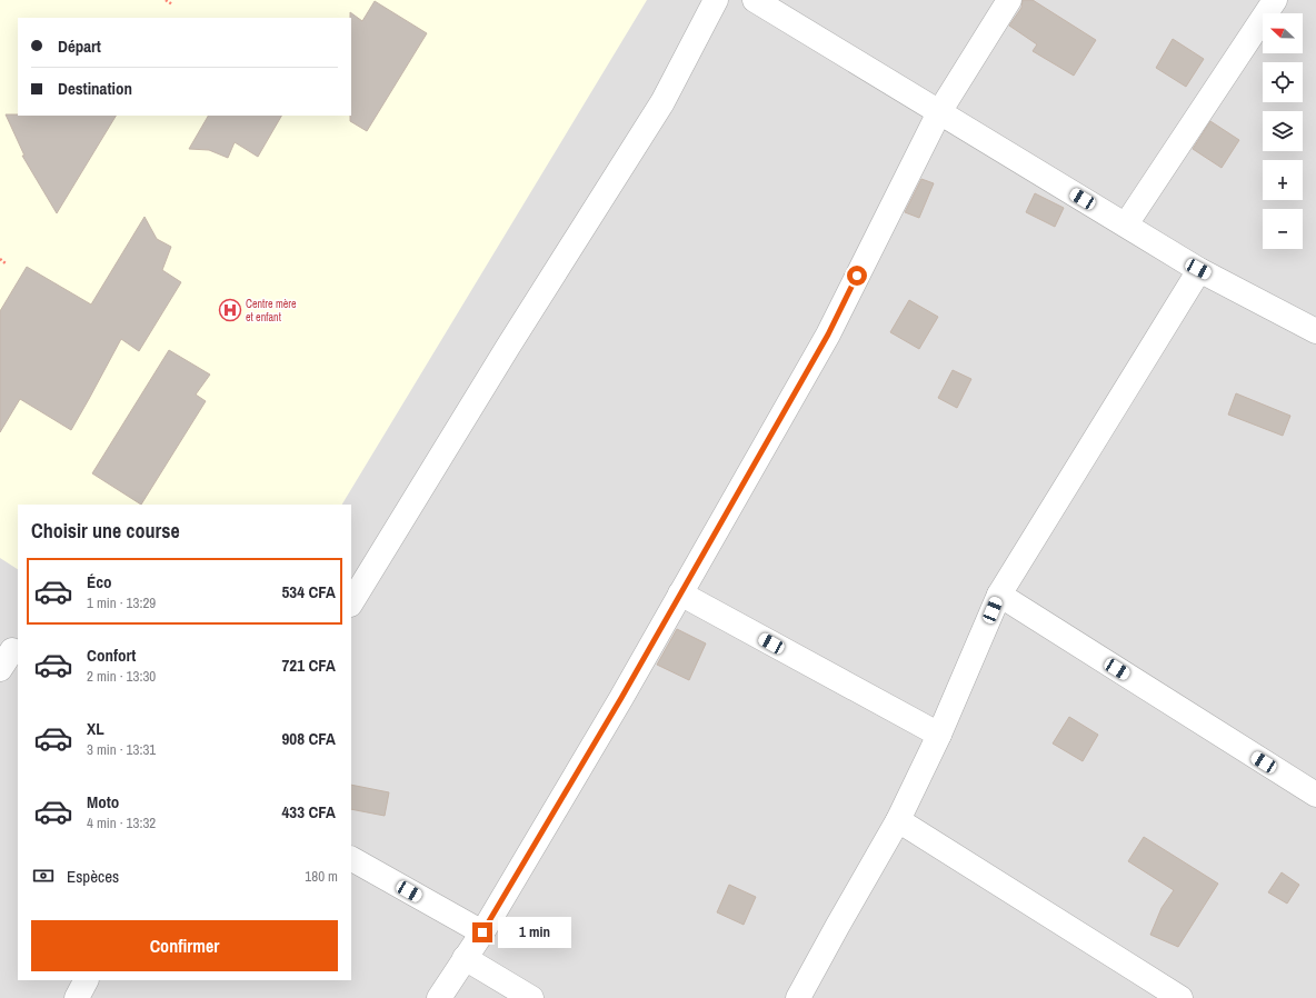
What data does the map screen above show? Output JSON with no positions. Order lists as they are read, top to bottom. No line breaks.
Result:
{"places":{"hospital":["Centre mère et enfant"]},"north":"left","page":{"map_buttons":["+","−"],"banner":["Départ","Destination"],"heading":"Choisir une course","list":[{"name":"Éco","note":"1 min · 13:29","value":"534 CFA"},{"name":"Confort","note":"2 min · 13:30","value":"721 CFA"},{"name":"XL","note":"3 min · 13:31","value":"908 CFA"},{"name":"Moto","note":"4 min · 13:32","value":"433 CFA"}],"pay":["Espèces","180 m"],"buttons":"Confirmer","bubble":"1 min"}}
